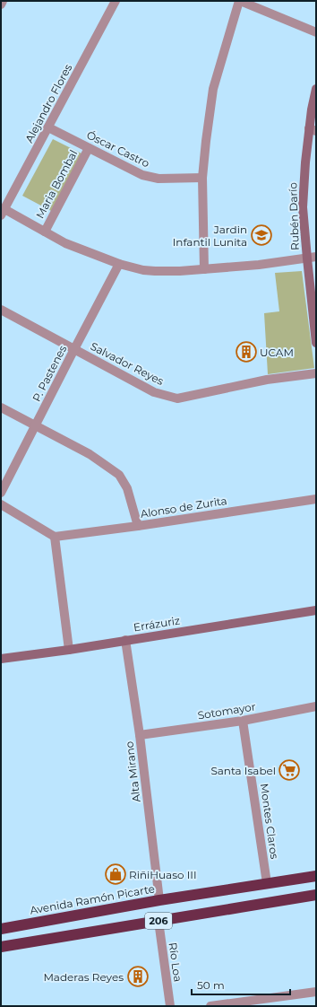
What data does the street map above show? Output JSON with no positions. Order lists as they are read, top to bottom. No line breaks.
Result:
{"streets":{"highway":["Avenida Ramón Picarte","206"],"street":["Alejandro Flores","Óscar Castro","Maria Bombal","Rubén Darío","Salvador Reyes","P. Pastenes","Alonso de Zurita","Errázuriz","Sotomayor","Alta Mirano","Montes Claros","Río Loa"]},"crossings":[["Alejandro Flores","Óscar Castro"],["Óscar Castro","Maria Bombal"],["Salvador Reyes","P. Pastenes"],["Errázuriz","Alta Mirano"],["Sotomayor","Alta Mirano"],["Sotomayor","Montes Claros"],["Alta Mirano","Avenida Ramón Picarte"],["Montes Claros","Avenida Ramón Picarte"],["206","Río Loa"]],"places":{"school or university":["Jardin Infantil Lunita"],"building":["UCAM","Maderas Reyes"],"supermarket":["Santa Isabel"],"shop":["RiñiHuaso III"]},"scale_bar":"50 m"}
